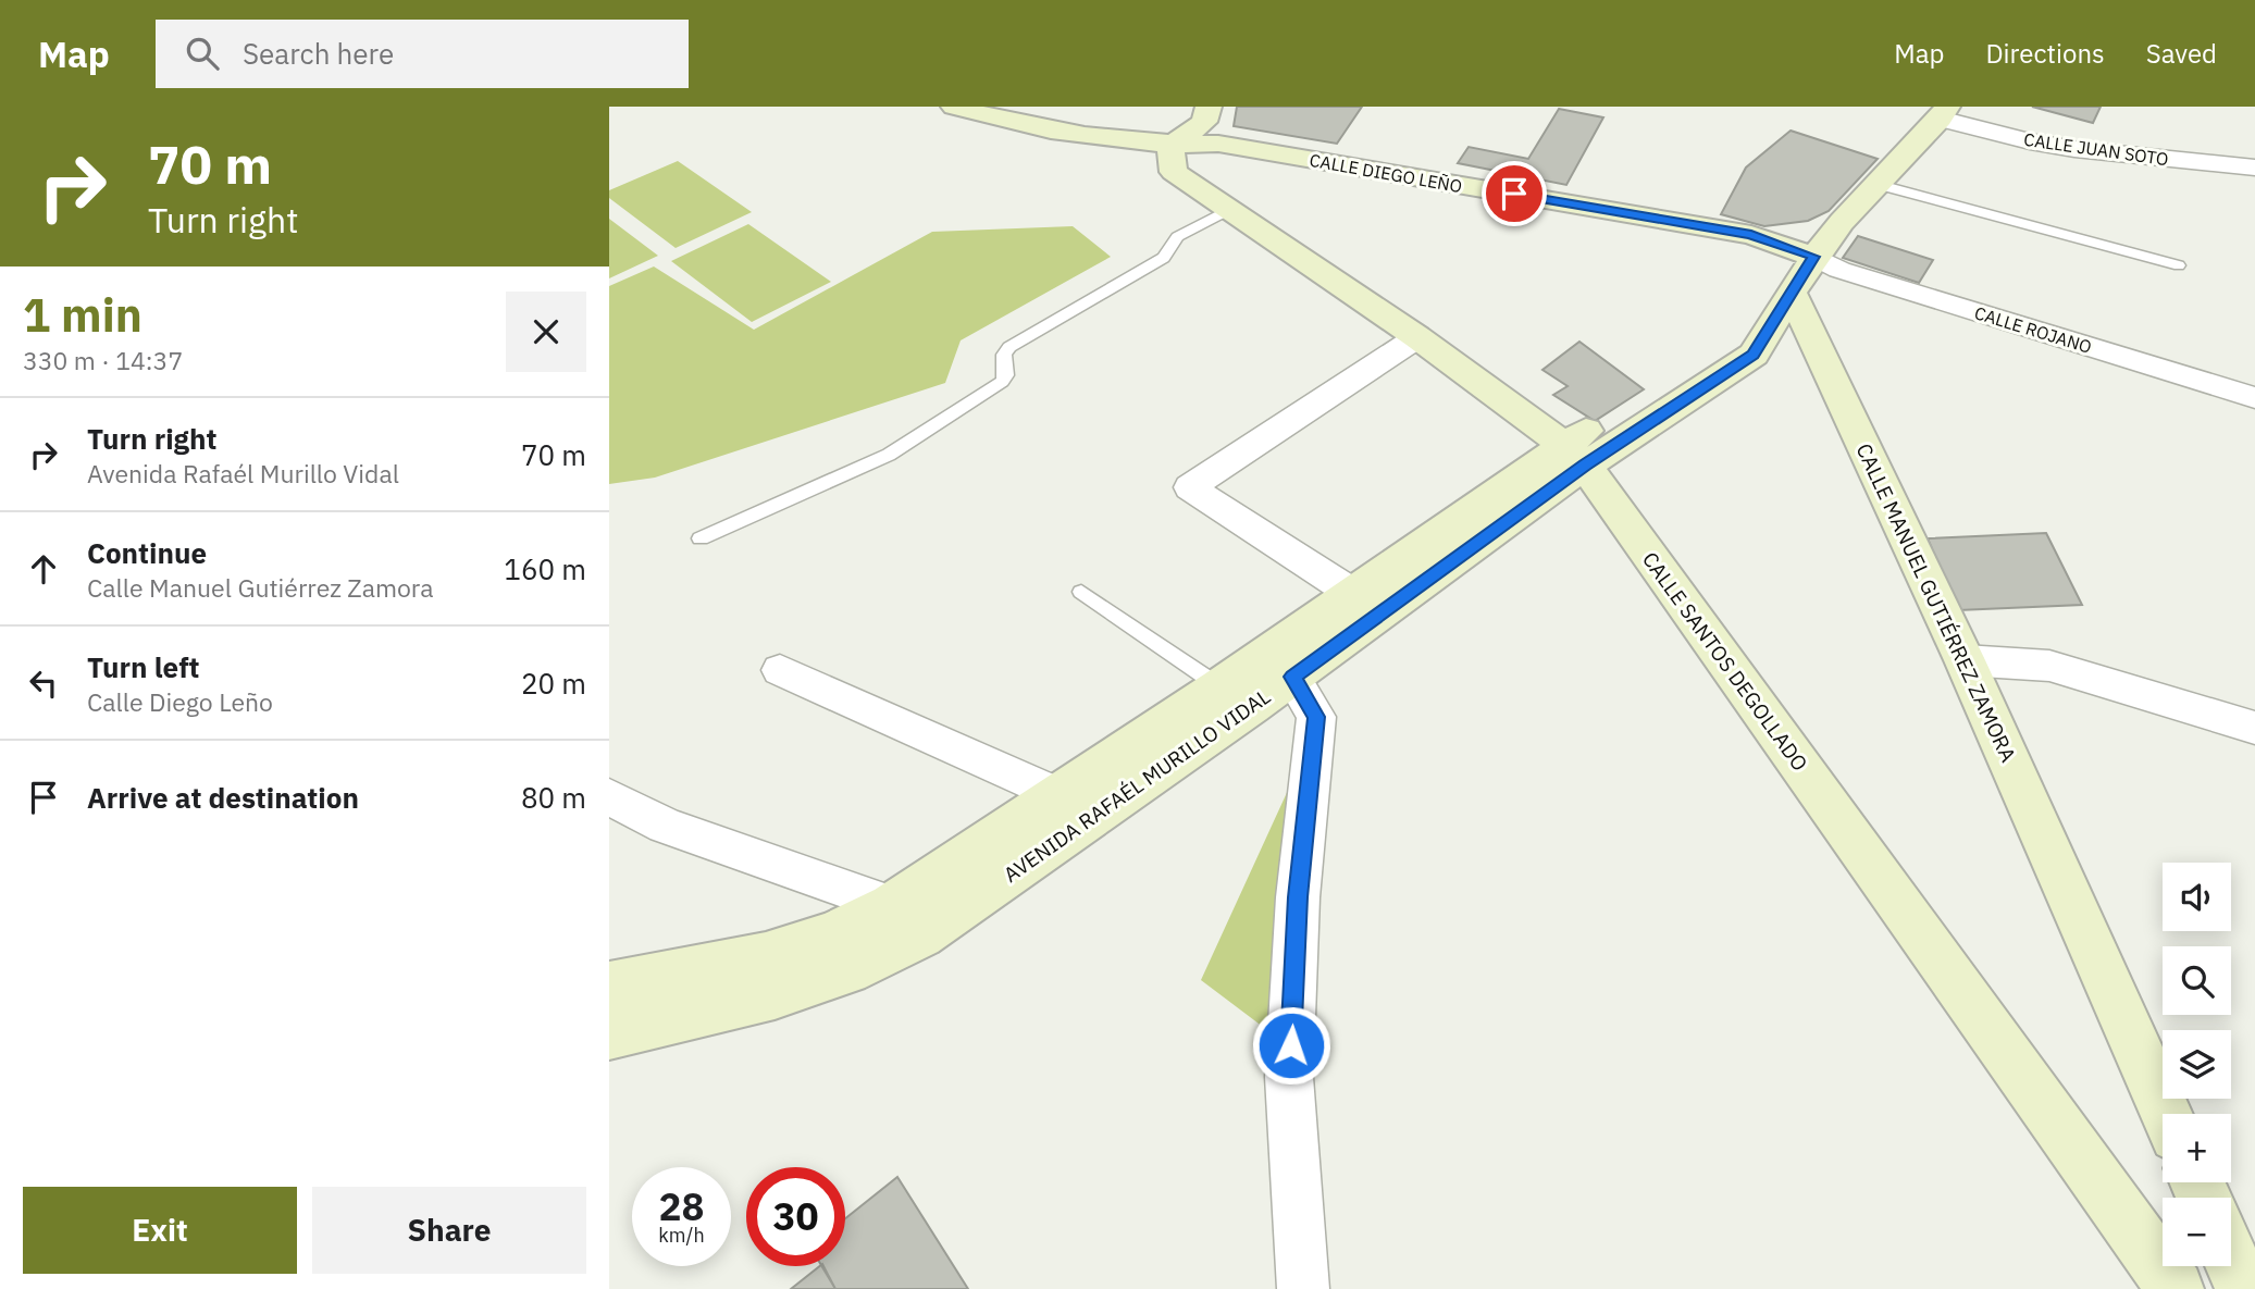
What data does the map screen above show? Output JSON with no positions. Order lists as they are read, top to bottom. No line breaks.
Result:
{"streets":{"main road":["CALLE DIEGO LEÑO","CALLE MANUEL GUTIÉRREZ ZAMORA","CALLE SANTOS DEGOLLADO","AVENIDA RAFAÉL MURILLO VIDAL"],"street":["CALLE JUAN SOTO","CALLE ROJANO"]},"crossings":[["CALLE DIEGO LEÑO","CALLE ROJANO"],["CALLE DIEGO LEÑO","CALLE SANTOS DEGOLLADO"],["CALLE MANUEL GUTIÉRREZ ZAMORA","AVENIDA RAFAÉL MURILLO VIDAL"],["CALLE SANTOS DEGOLLADO","AVENIDA RAFAÉL MURILLO VIDAL"]],"page":{"header":"Map","search":"Search here","nav":["Map","Directions","Saved"],"turn":["70 m","Turn right"],"heading":["1 min","330 m · 14:37"],"list":[{"name":"Turn right","note":"Avenida Rafaél Murillo Vidal","value":"70 m"},{"name":"Continue","note":"Calle Manuel Gutiérrez Zamora","value":"160 m"},{"name":"Turn left","note":"Calle Diego Leño","value":"20 m"},{"name":"Arrive at destination","value":"80 m"}],"map_buttons":["+","−"],"speed":"28 km/h","limit":"30","buttons":["Exit","Share"]}}
